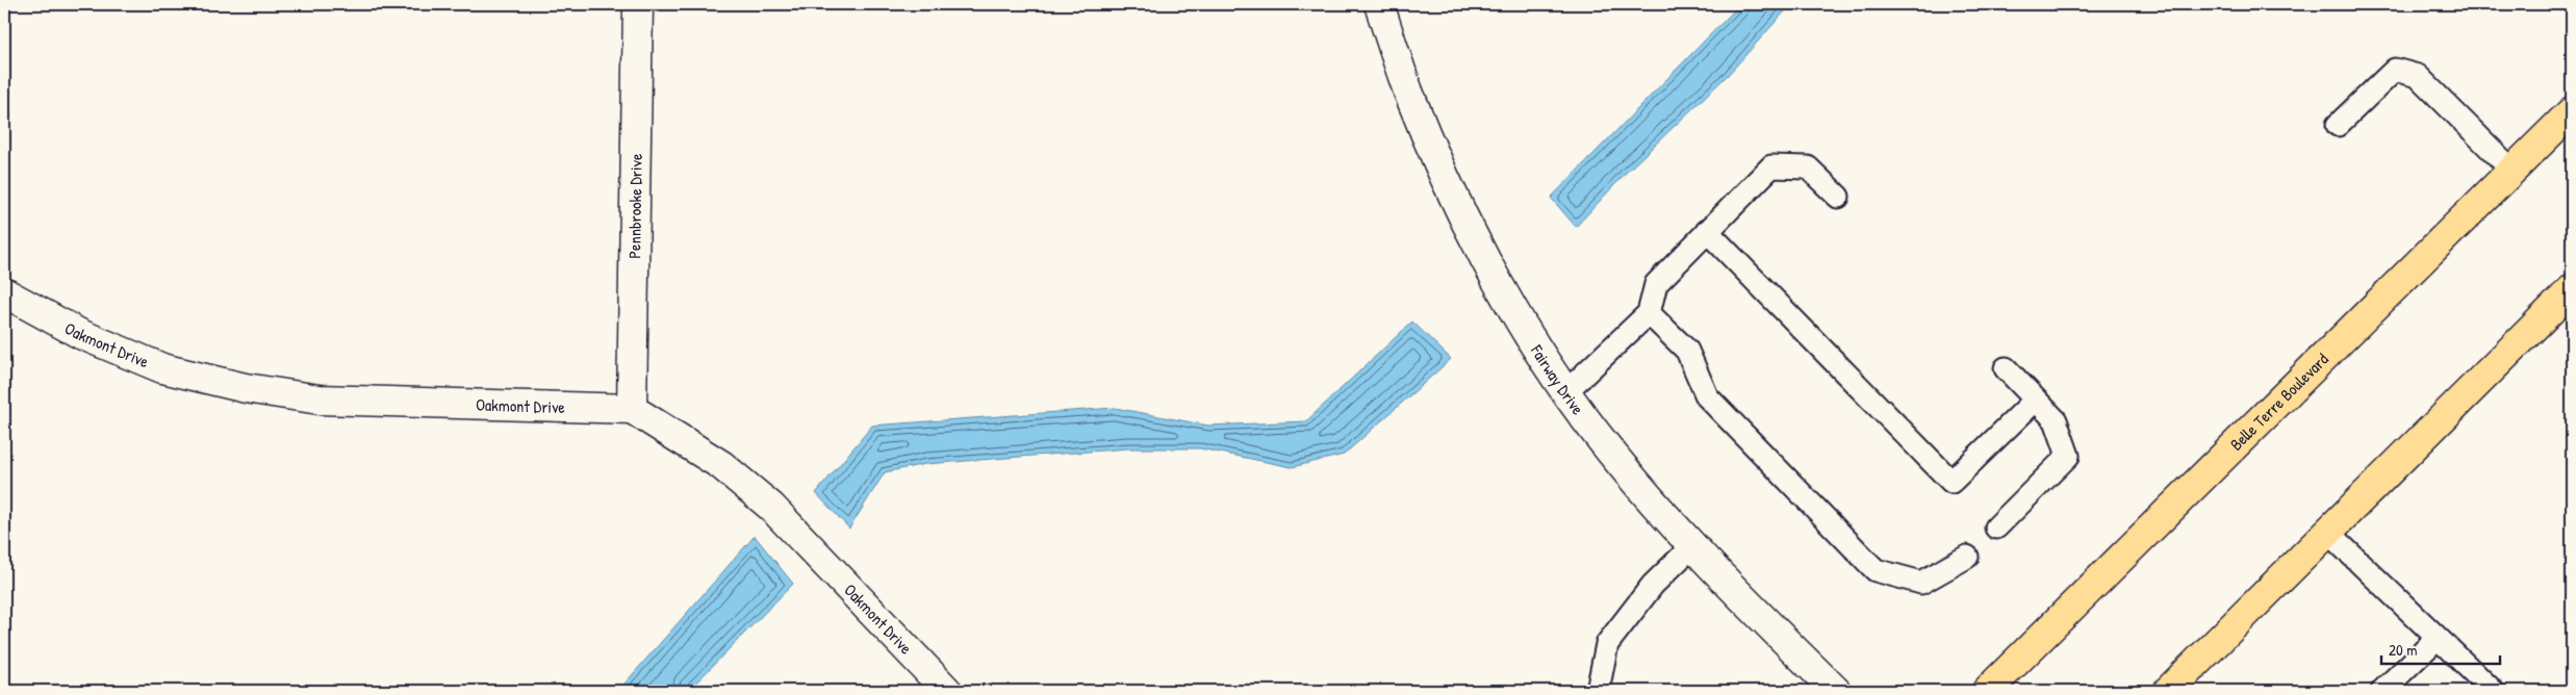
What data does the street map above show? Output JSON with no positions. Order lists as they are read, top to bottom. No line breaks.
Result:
{"streets":{"highway":["Belle Terre Boulevard"],"street":["Pennbrooke Drive","Oakmont Drive","Fairway Drive"]},"crossings":[["Pennbrooke Drive","Oakmont Drive"]],"scale_bar":"20 m"}
